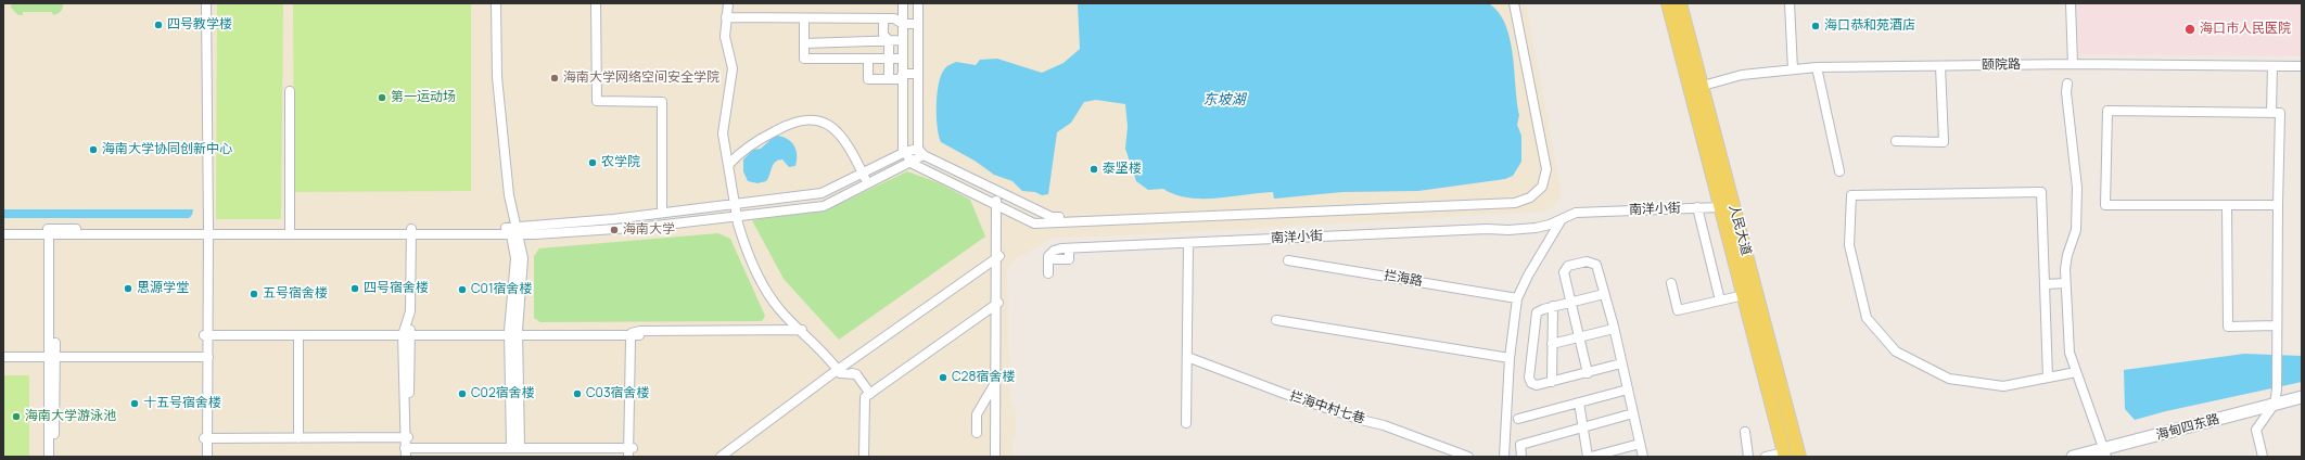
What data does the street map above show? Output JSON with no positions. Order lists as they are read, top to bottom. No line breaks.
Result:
{"streets":{"main road":["人民大道","海甸四东路"],"street":["颐院路","南洋小街","拦海路","拦海中村七巷"]},"crossings":[["颐院路","人民大道"],["南洋小街","人民大道"]],"water":["东坡湖"],"places":["四号教学楼","海口恭和苑酒店","海口市人民医院","海南大学网络空间安全学院","第一运动场","海南大学协同创新中心","农学院","泰坚楼","海南大学","思源学堂","四号宿舍楼","C01宿舍楼","五号宿舍楼","C28宿舍楼","C02宿舍楼","C03宿舍楼","十五号宿舍楼","海南大学游泳池"]}
